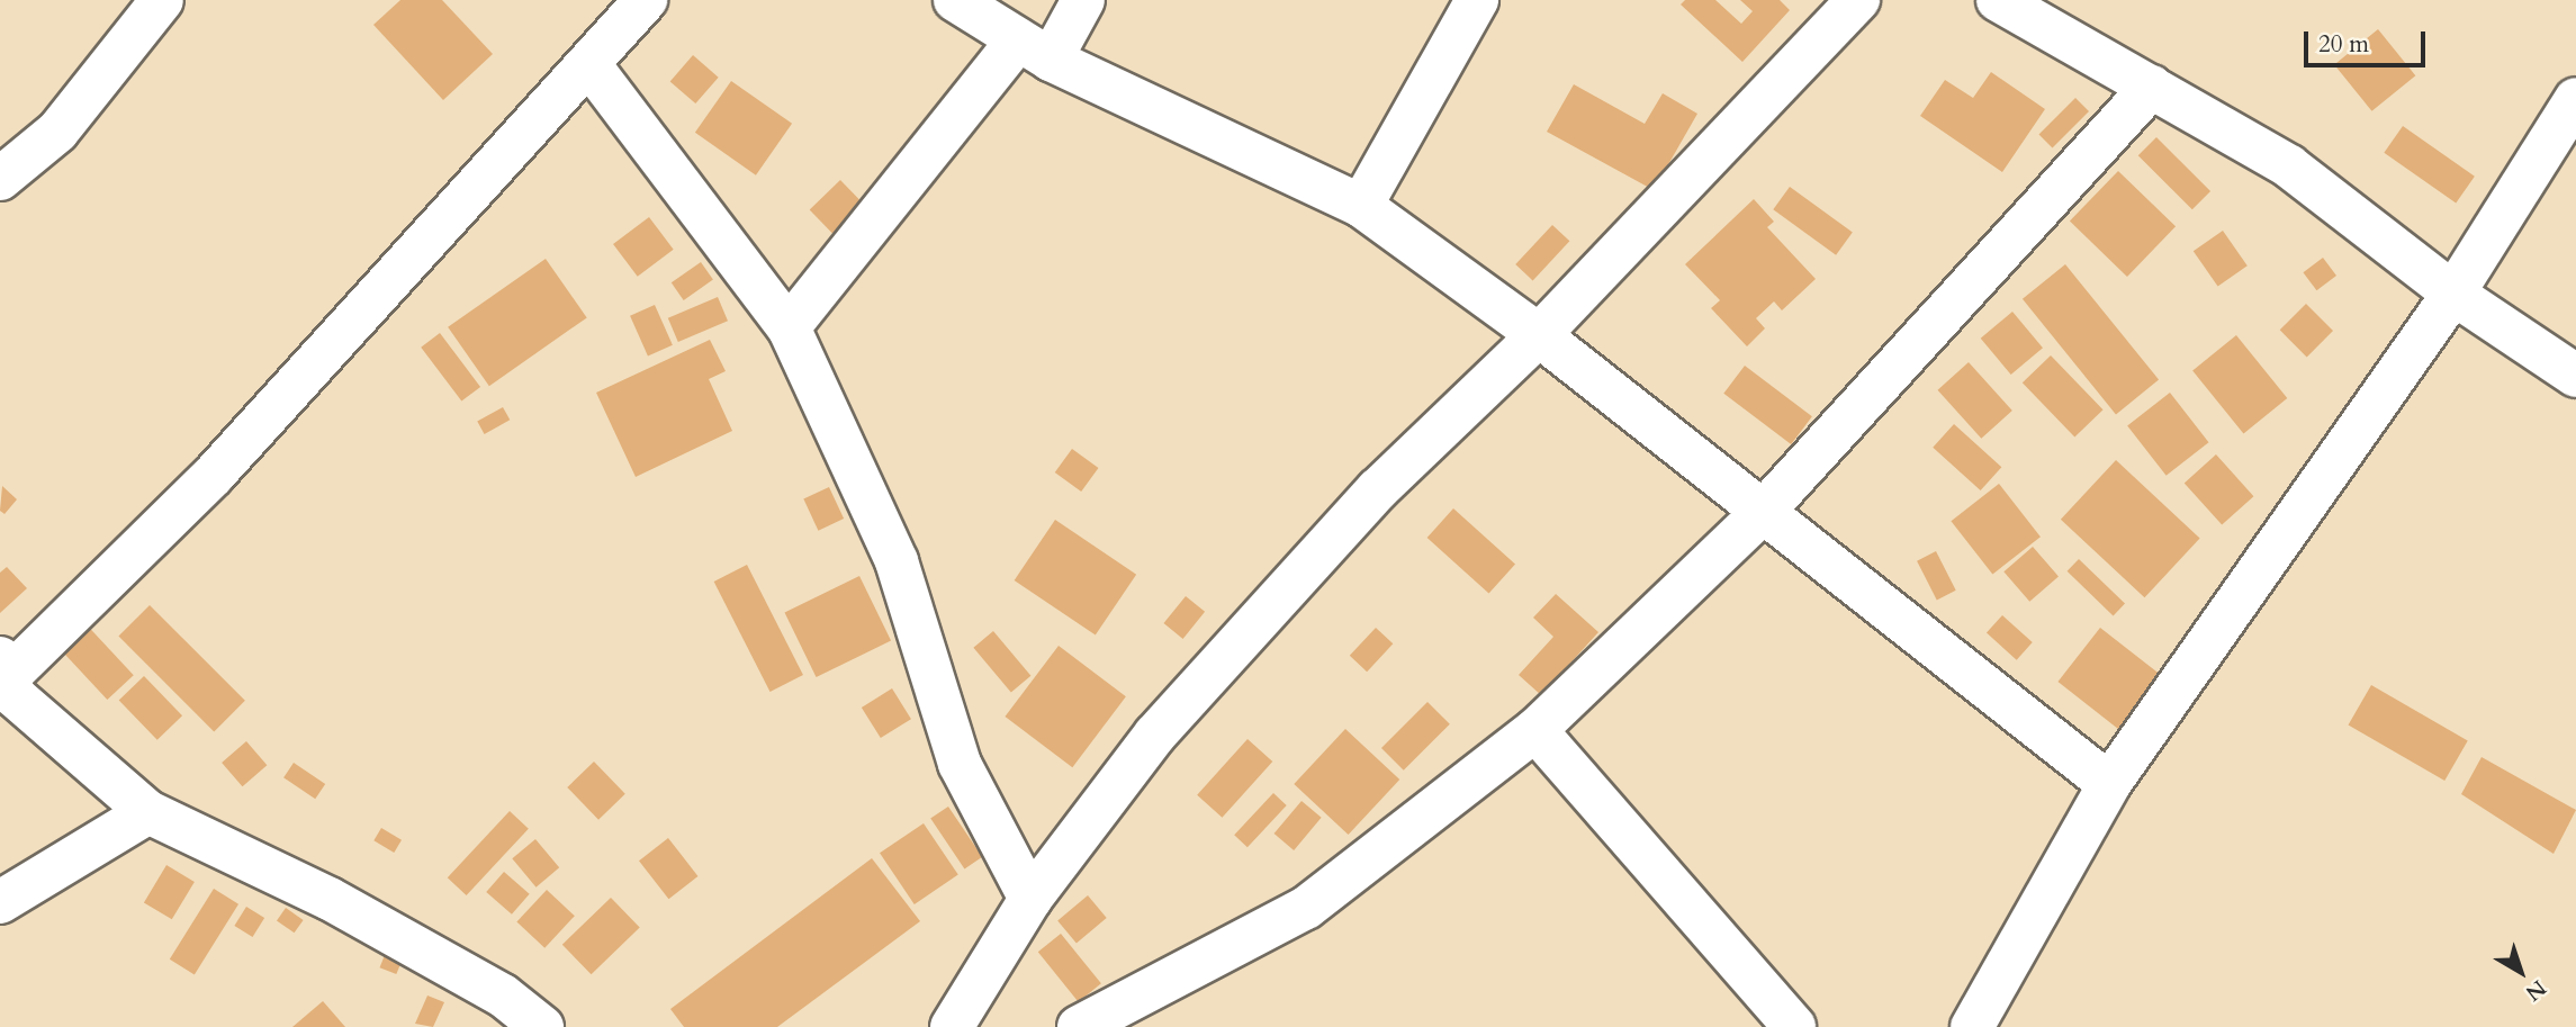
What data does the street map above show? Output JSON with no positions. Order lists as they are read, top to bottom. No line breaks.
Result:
{"scale_bar":"20 m","north":"bottom right"}
